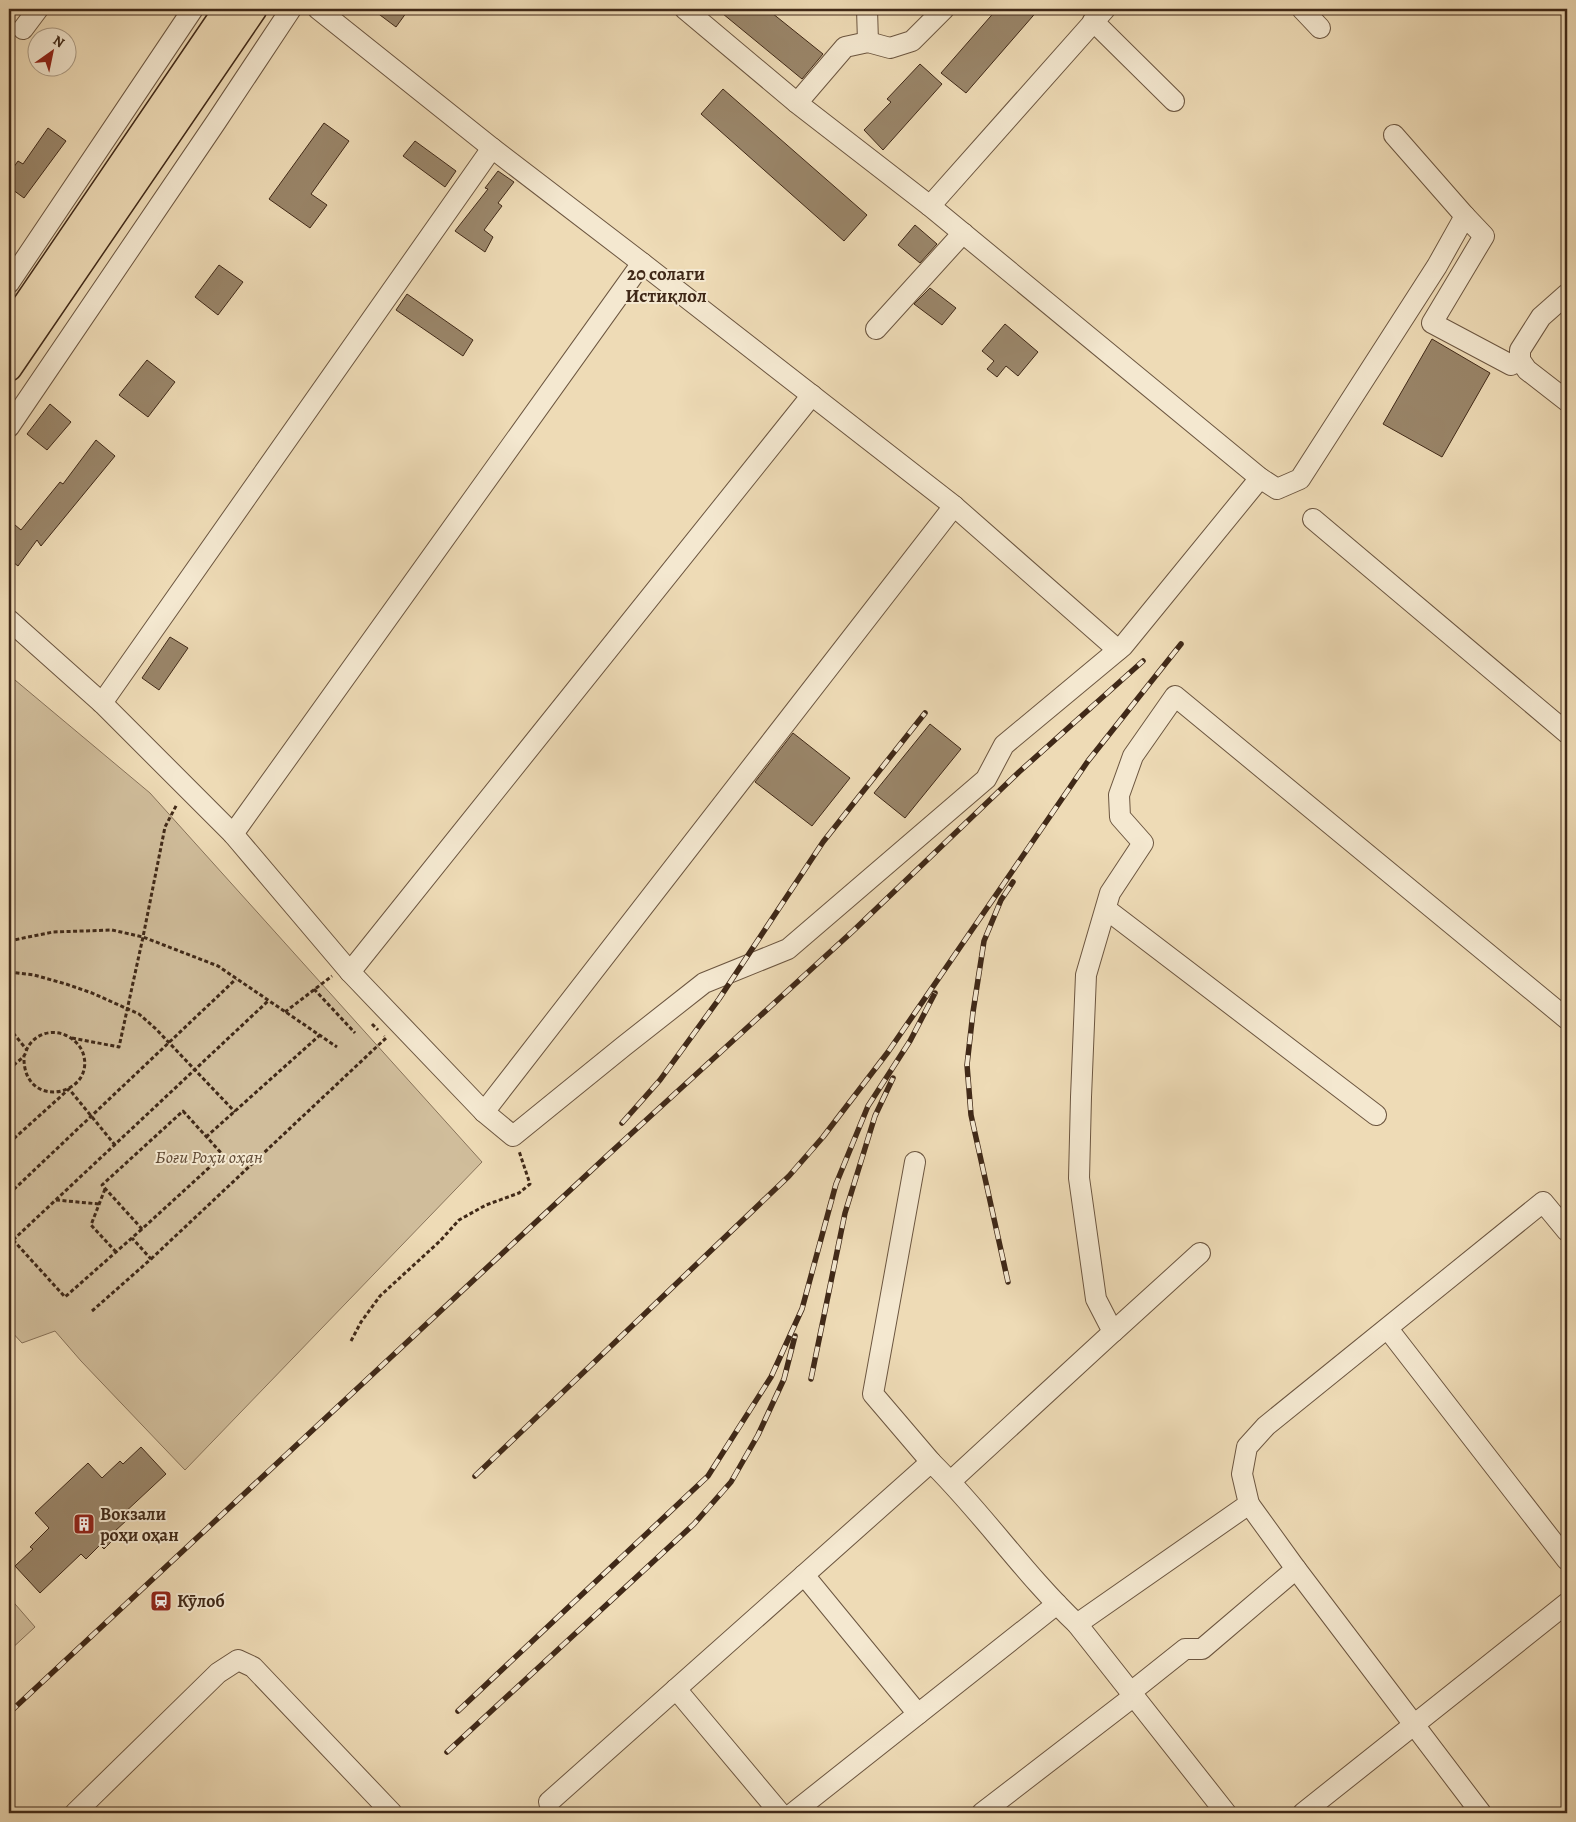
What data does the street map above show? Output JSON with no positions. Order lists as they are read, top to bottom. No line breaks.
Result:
{"districts":["20 солаги Истиқлол"],"parks":["Боғи Роҳи оҳан"],"places":{"building":["Вокзали роҳи оҳан"],"station":["Кӯлоб"]},"north":"top right"}
